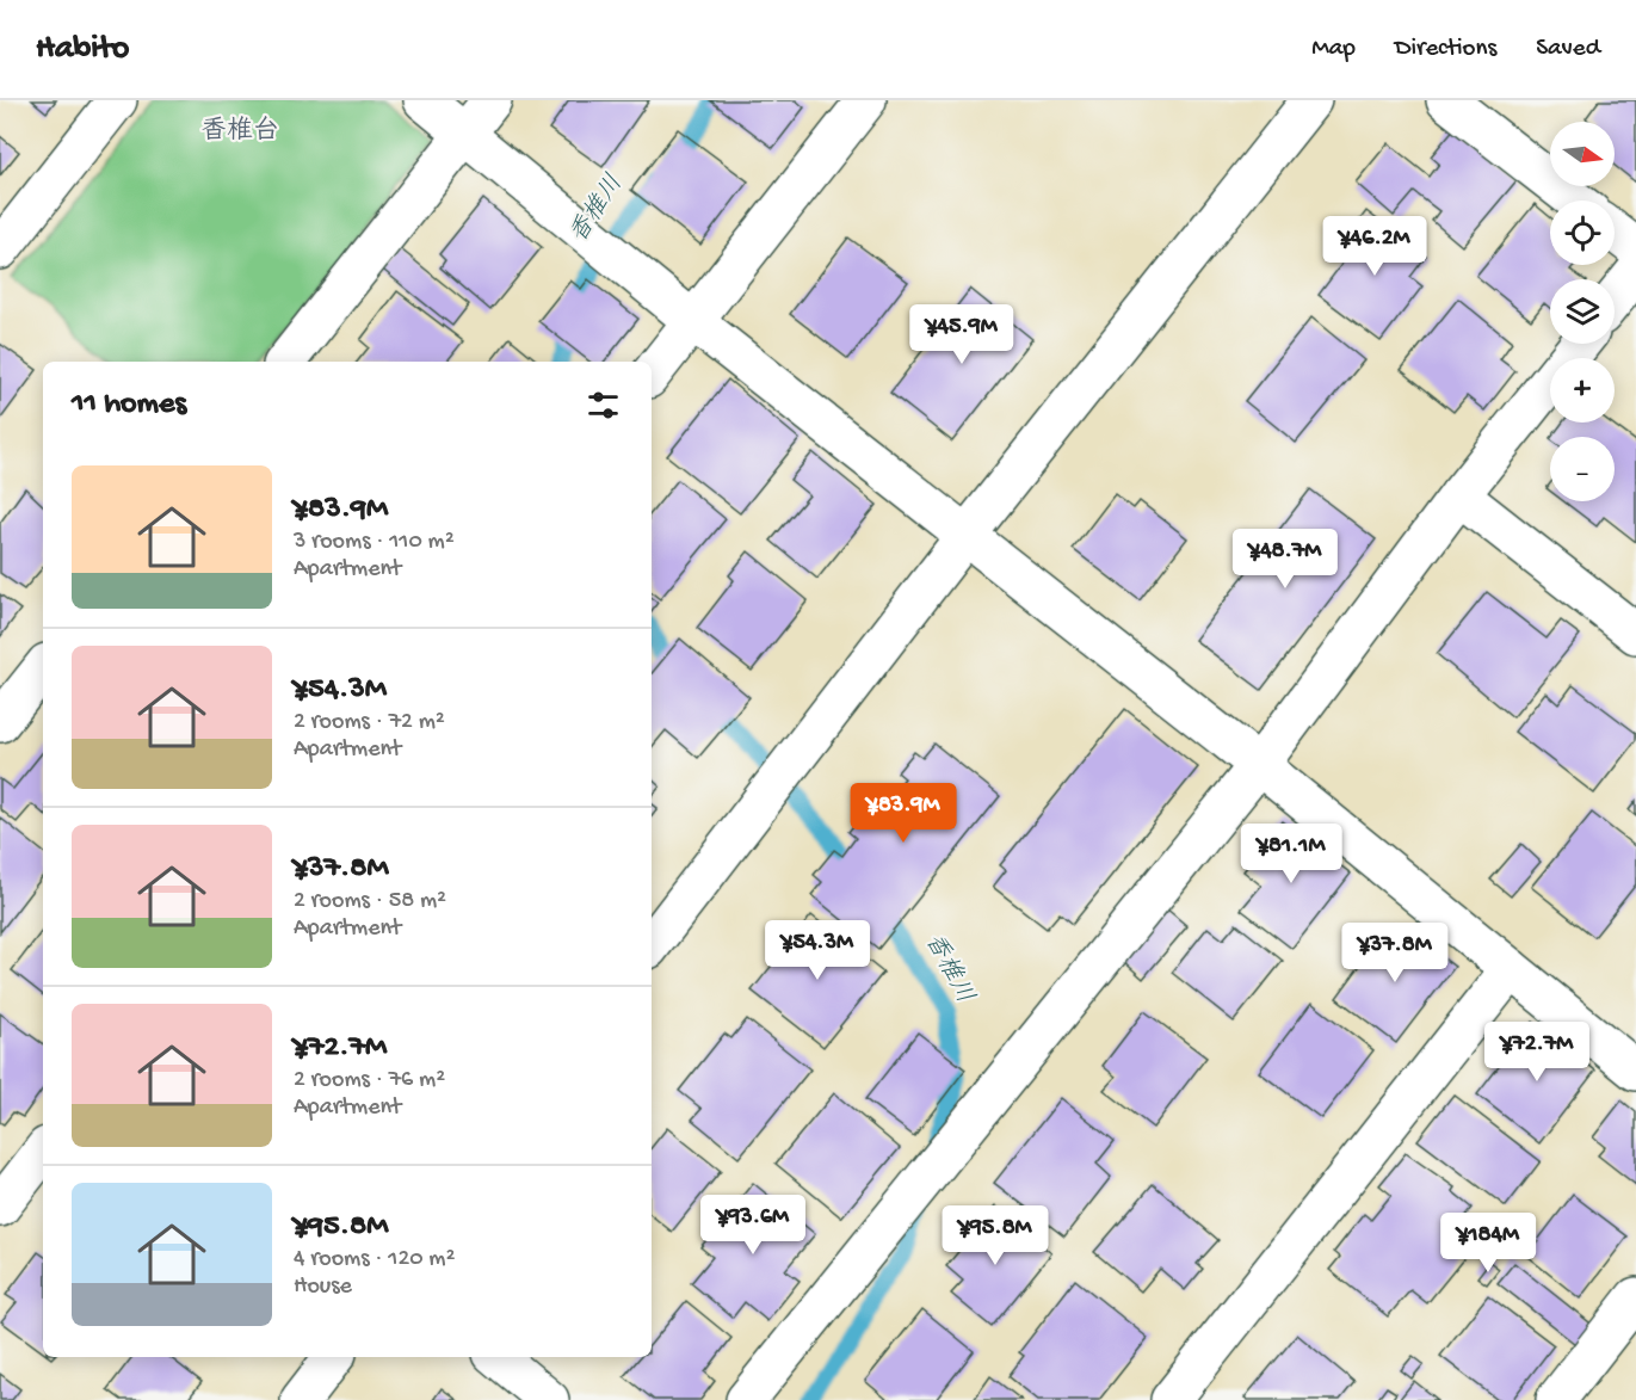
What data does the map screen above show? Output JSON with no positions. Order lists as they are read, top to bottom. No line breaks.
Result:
{"districts":["香椎台"],"water":["香椎川"],"north":"right","page":{"header":"Habito","nav":["Map","Directions","Saved"],"map_buttons":["+","−"],"price":["¥46.2M","¥45.9M","¥48.7M","¥83.9M","¥81.1M","¥54.3M","¥37.8M","¥72.7M","¥93.6M","¥95.8M","¥184M"],"heading":"11 homes","list":[{"name":"¥83.9M","note":"3 rooms · 110 m² · Apartment"},{"name":"¥54.3M","note":"2 rooms · 72 m² · Apartment"},{"name":"¥37.8M","note":"2 rooms · 58 m² · Apartment"},{"name":"¥72.7M","note":"2 rooms · 76 m² · Apartment"},{"name":"¥95.8M","note":"4 rooms · 120 m² · House"}]}}
